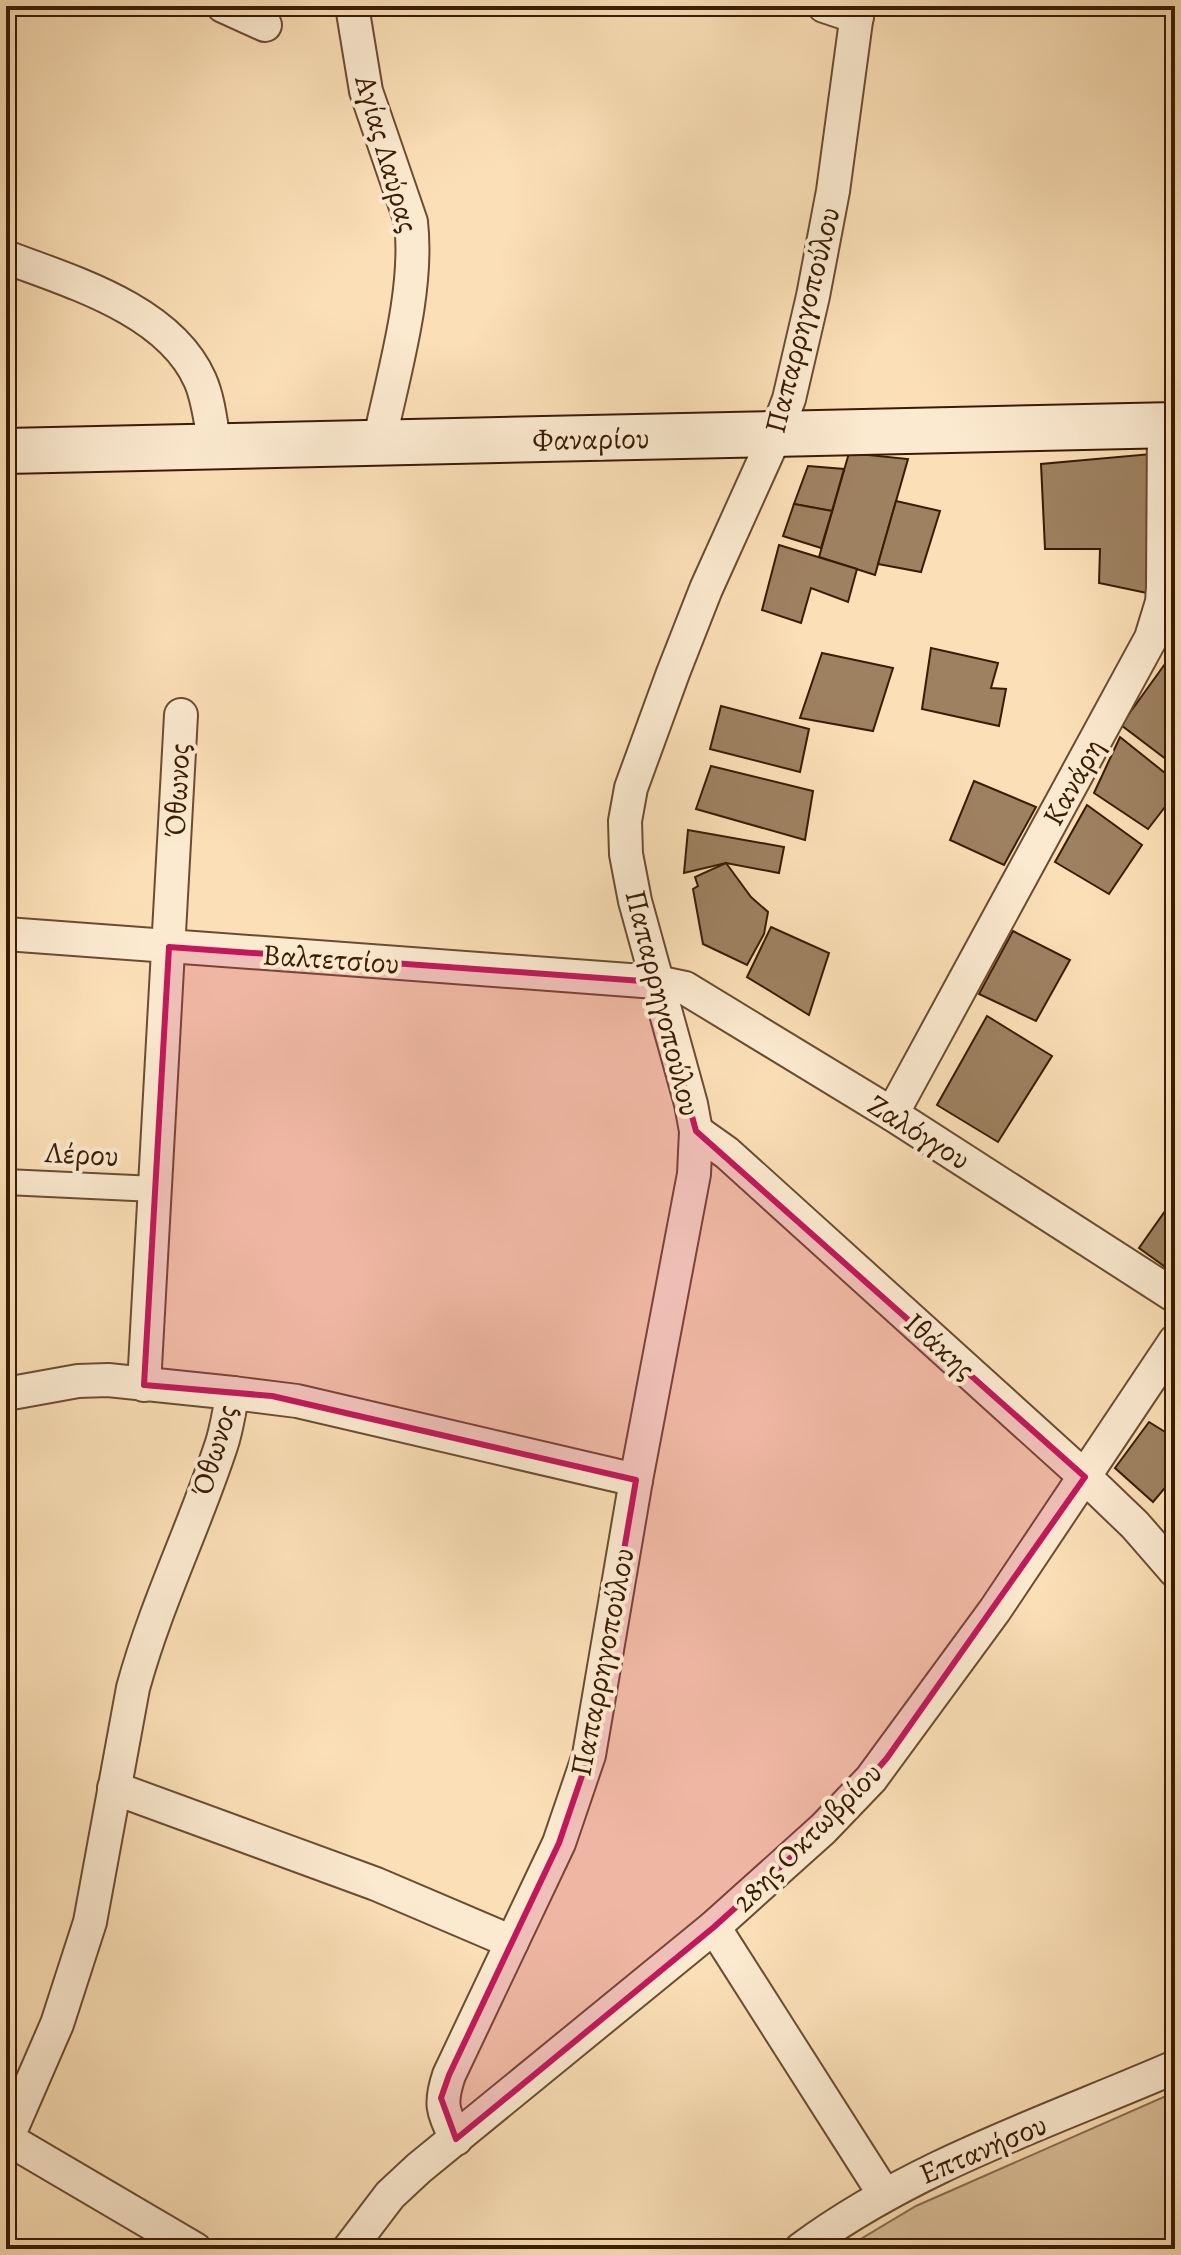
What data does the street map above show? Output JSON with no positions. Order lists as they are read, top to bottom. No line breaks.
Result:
{"streets":{"main road":["Φαναρίου"],"street":["Αγίας Λαύρας","Παπαρρηγοπούλου","Κανάρη","Όθωνος","Βαλτετσίου","Ζαλόγγου","Λέρου","Ιθάκης","28ης Οκτωβρίου","Επτανήσου"]},"crossings":[["Αγίας Λαύρας","Φαναρίου"],["Παπαρρηγοπούλου","Φαναρίου"],["Παπαρρηγοπούλου","Βαλτετσίου"],["Παπαρρηγοπούλου","Ζαλόγγου"],["Παπαρρηγοπούλου","Ιθάκης"],["Παπαρρηγοπούλου","28ης Οκτωβρίου"],["Φαναρίου","Κανάρη"],["Κανάρη","Ζαλόγγου"],["Όθωνος","Βαλτετσίου"],["Όθωνος","Λέρου"],["Βαλτετσίου","Ζαλόγγου"],["Ιθάκης","28ης Οκτωβρίου"]]}
